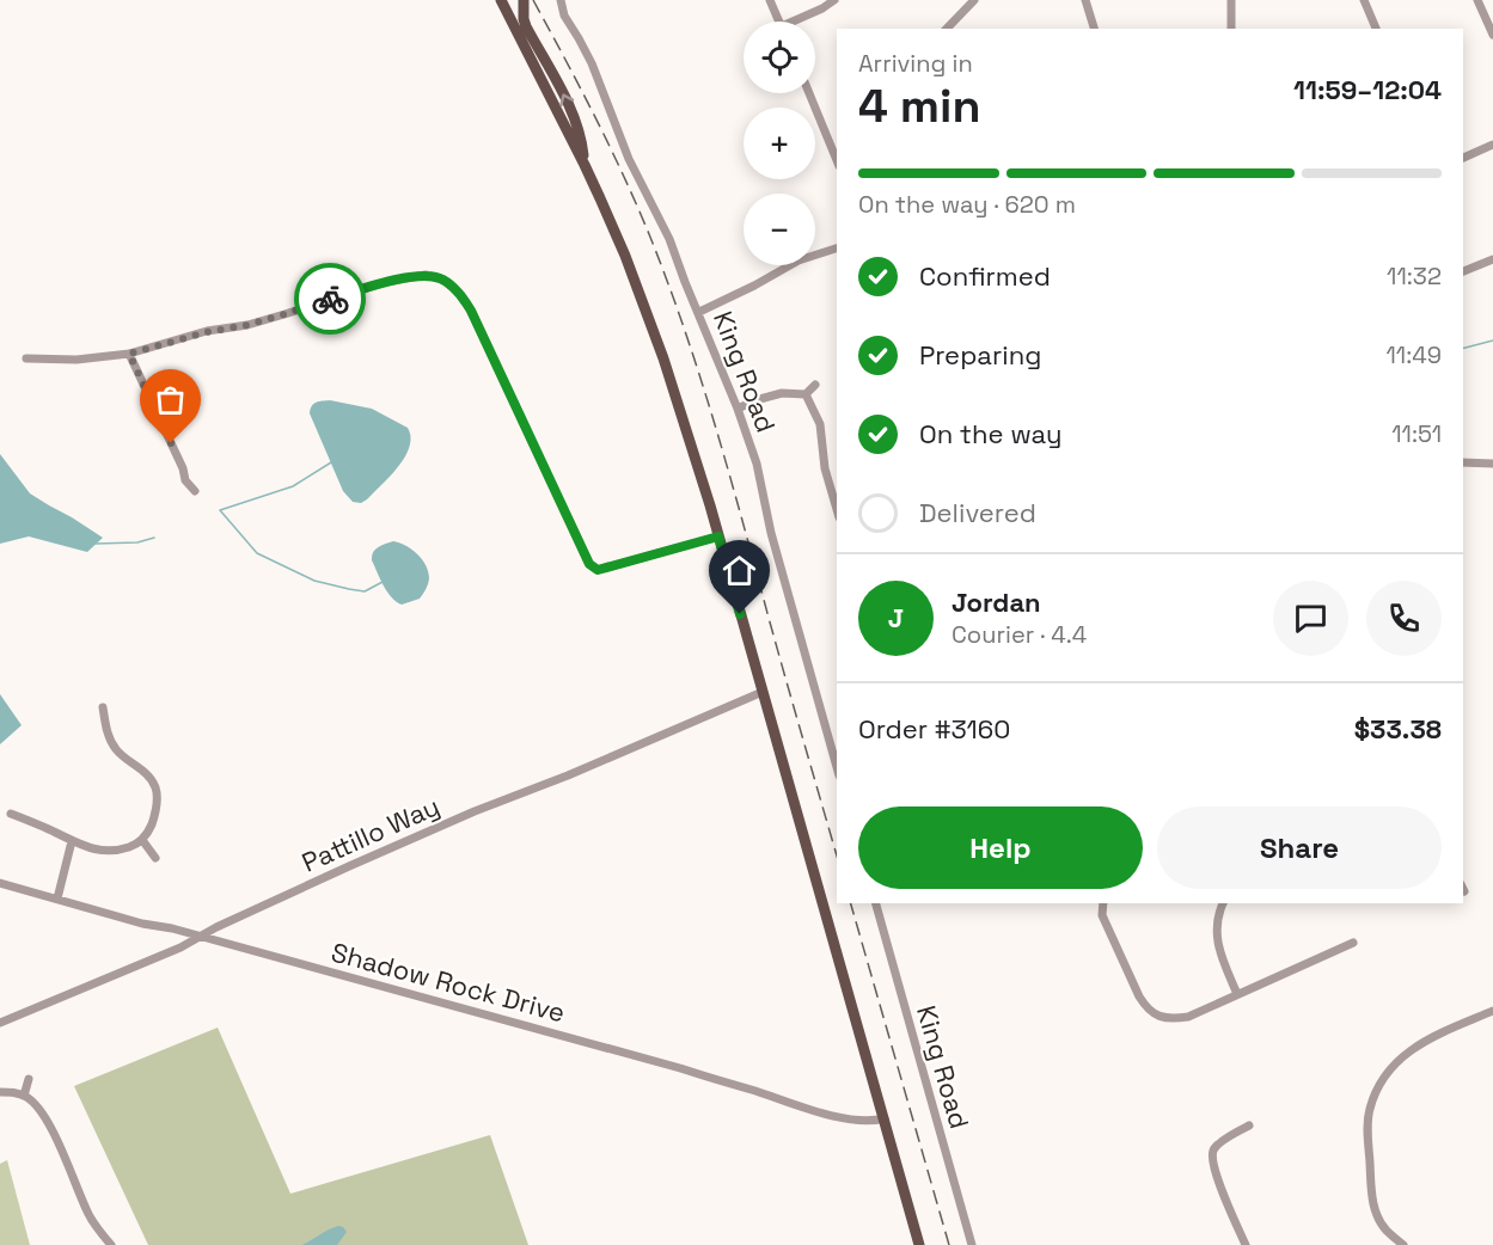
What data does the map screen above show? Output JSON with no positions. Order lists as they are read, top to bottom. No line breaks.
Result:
{"streets":{"street":["King Road","Pattillo Way","Shadow Rock Drive"]},"crossings":[["Pattillo Way","Shadow Rock Drive"]],"page":{"map_buttons":["+","−"],"heading":["4 min","Arriving in","11:59–12:04"],"panel":["Jordan","Courier · 4.4","Order #3160","$33.38"],"bar":"On the way · 620 m","list":[["Confirmed","11:32"],["Preparing","11:49"],["On the way","11:51"],"Delivered"],"round":"J","buttons":["Help","Share"]}}
